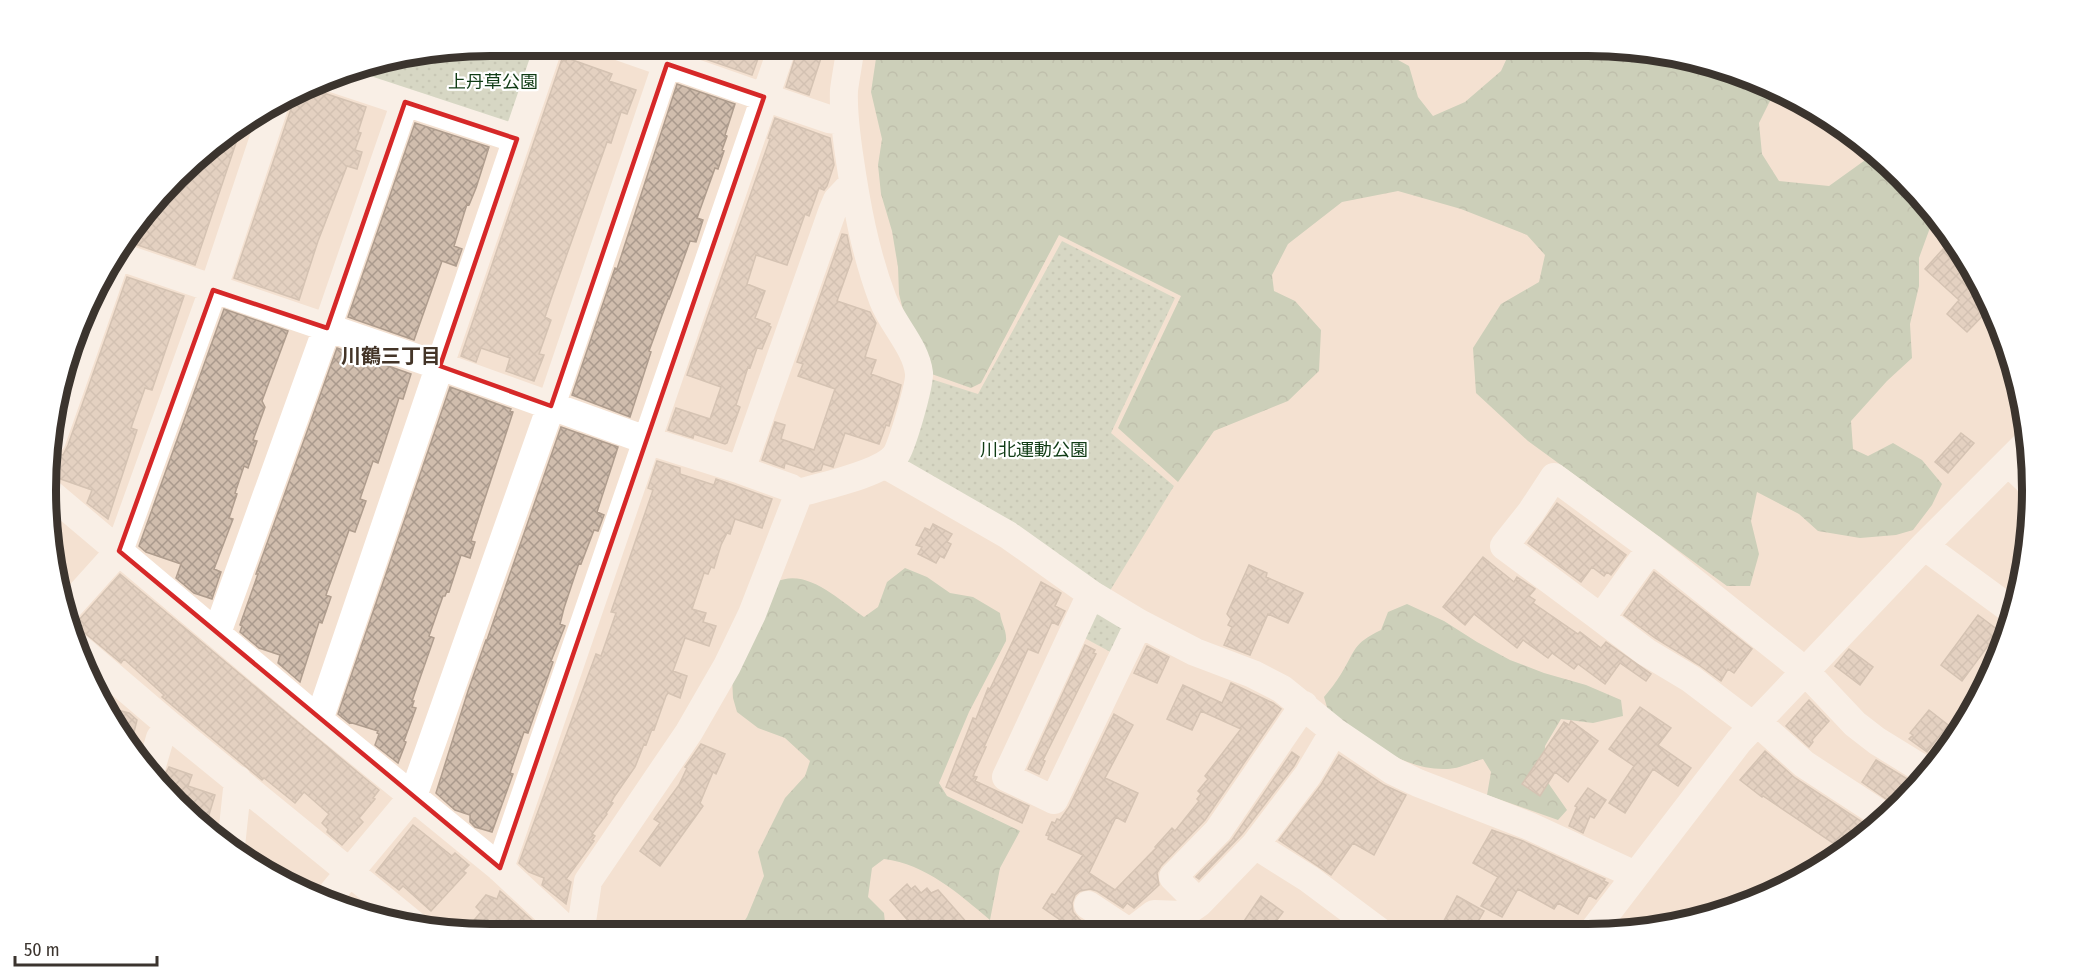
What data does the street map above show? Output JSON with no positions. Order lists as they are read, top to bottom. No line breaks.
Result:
{"districts":["川鶴三丁目"],"parks":["上丹草公園","川北運動公園"],"scale_bar":"50 m"}
